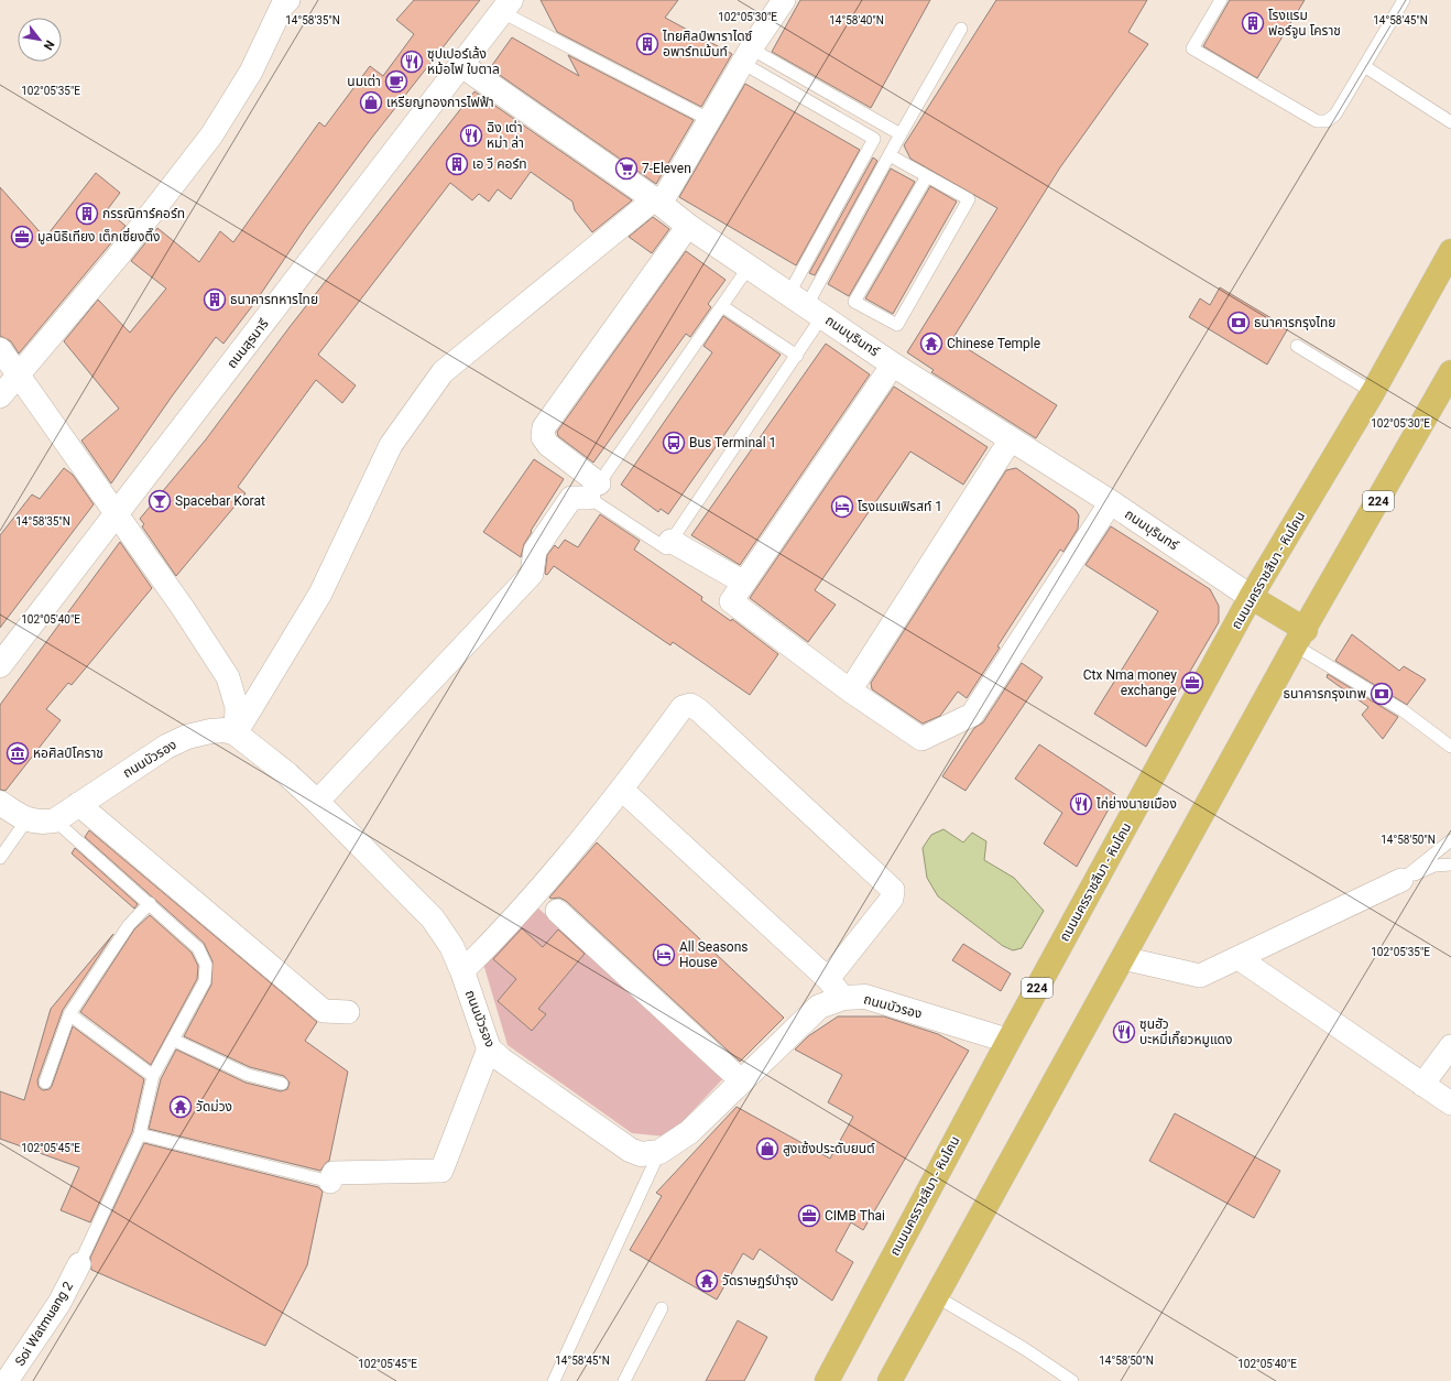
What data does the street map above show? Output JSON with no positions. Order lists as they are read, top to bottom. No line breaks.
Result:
{"streets":{"main road":["224","ถนนนครราชสีมา - หินโคน"],"street":["ถนนบุรินทร์","ถนนสุรนารี","ถนนบัวรอง","Soi Watmuang 2"]},"crossings":[["ถนนบุรินทร์","ถนนสุรนารี"],["ถนนบุรินทร์","ถนนนครราชสีมา - หินโคน"],["ถนนนครราชสีมา - หินโคน","ถนนบัวรอง"]],"places":{"building":["โรงแรม ฟอร์จูน โคราช","ไทยศิลป์พาราไดซ์ อพาร์ทเม้นท์","เอ วี คอร์ท","กรรณิการ์คอร์ท","ธนาคารทหารไทย"],"restaurant":["ซุปเปอร์เล้ง หม้อไฟ ใบตาล","ฉิง เต่า หม่า ล่า","ไก่ย่างนายเมือง","ซุนฮัว บะหมี่เกี๊ยวหมูแดง"],"cafe":["นมเต่า"],"shop":["เหรียญทองการไฟฟ้า","สูงเซ้งประดับยนต์"],"supermarket":["7-Eleven"],"office":["มูลนิธิเทียง เต็กเซี่ยงตึ๊ง","Ctx Nma money exchange","CIMB Thai"],"bank":["ธนาคารกรุงไทย","ธนาคารกรุงเทพ"],"temple":["Chinese Temple","วัดม่วง","วัดราษฏร์บำรุง"],"bus stop":["Bus Terminal 1"],"bar":["Spacebar Korat"],"hotel":["โรงแรมเฟิรสท์ 1","All Seasons House"],"museum":["หอศิลป์โคราช"]},"north":"bottom right","coordinates":["102°05'30\"E","14°58'35\"N","14°58'45\"N","14°58'40\"N","102°05'35\"E","102°05'40\"E","14°58'50\"N","102°05'45\"E"]}
